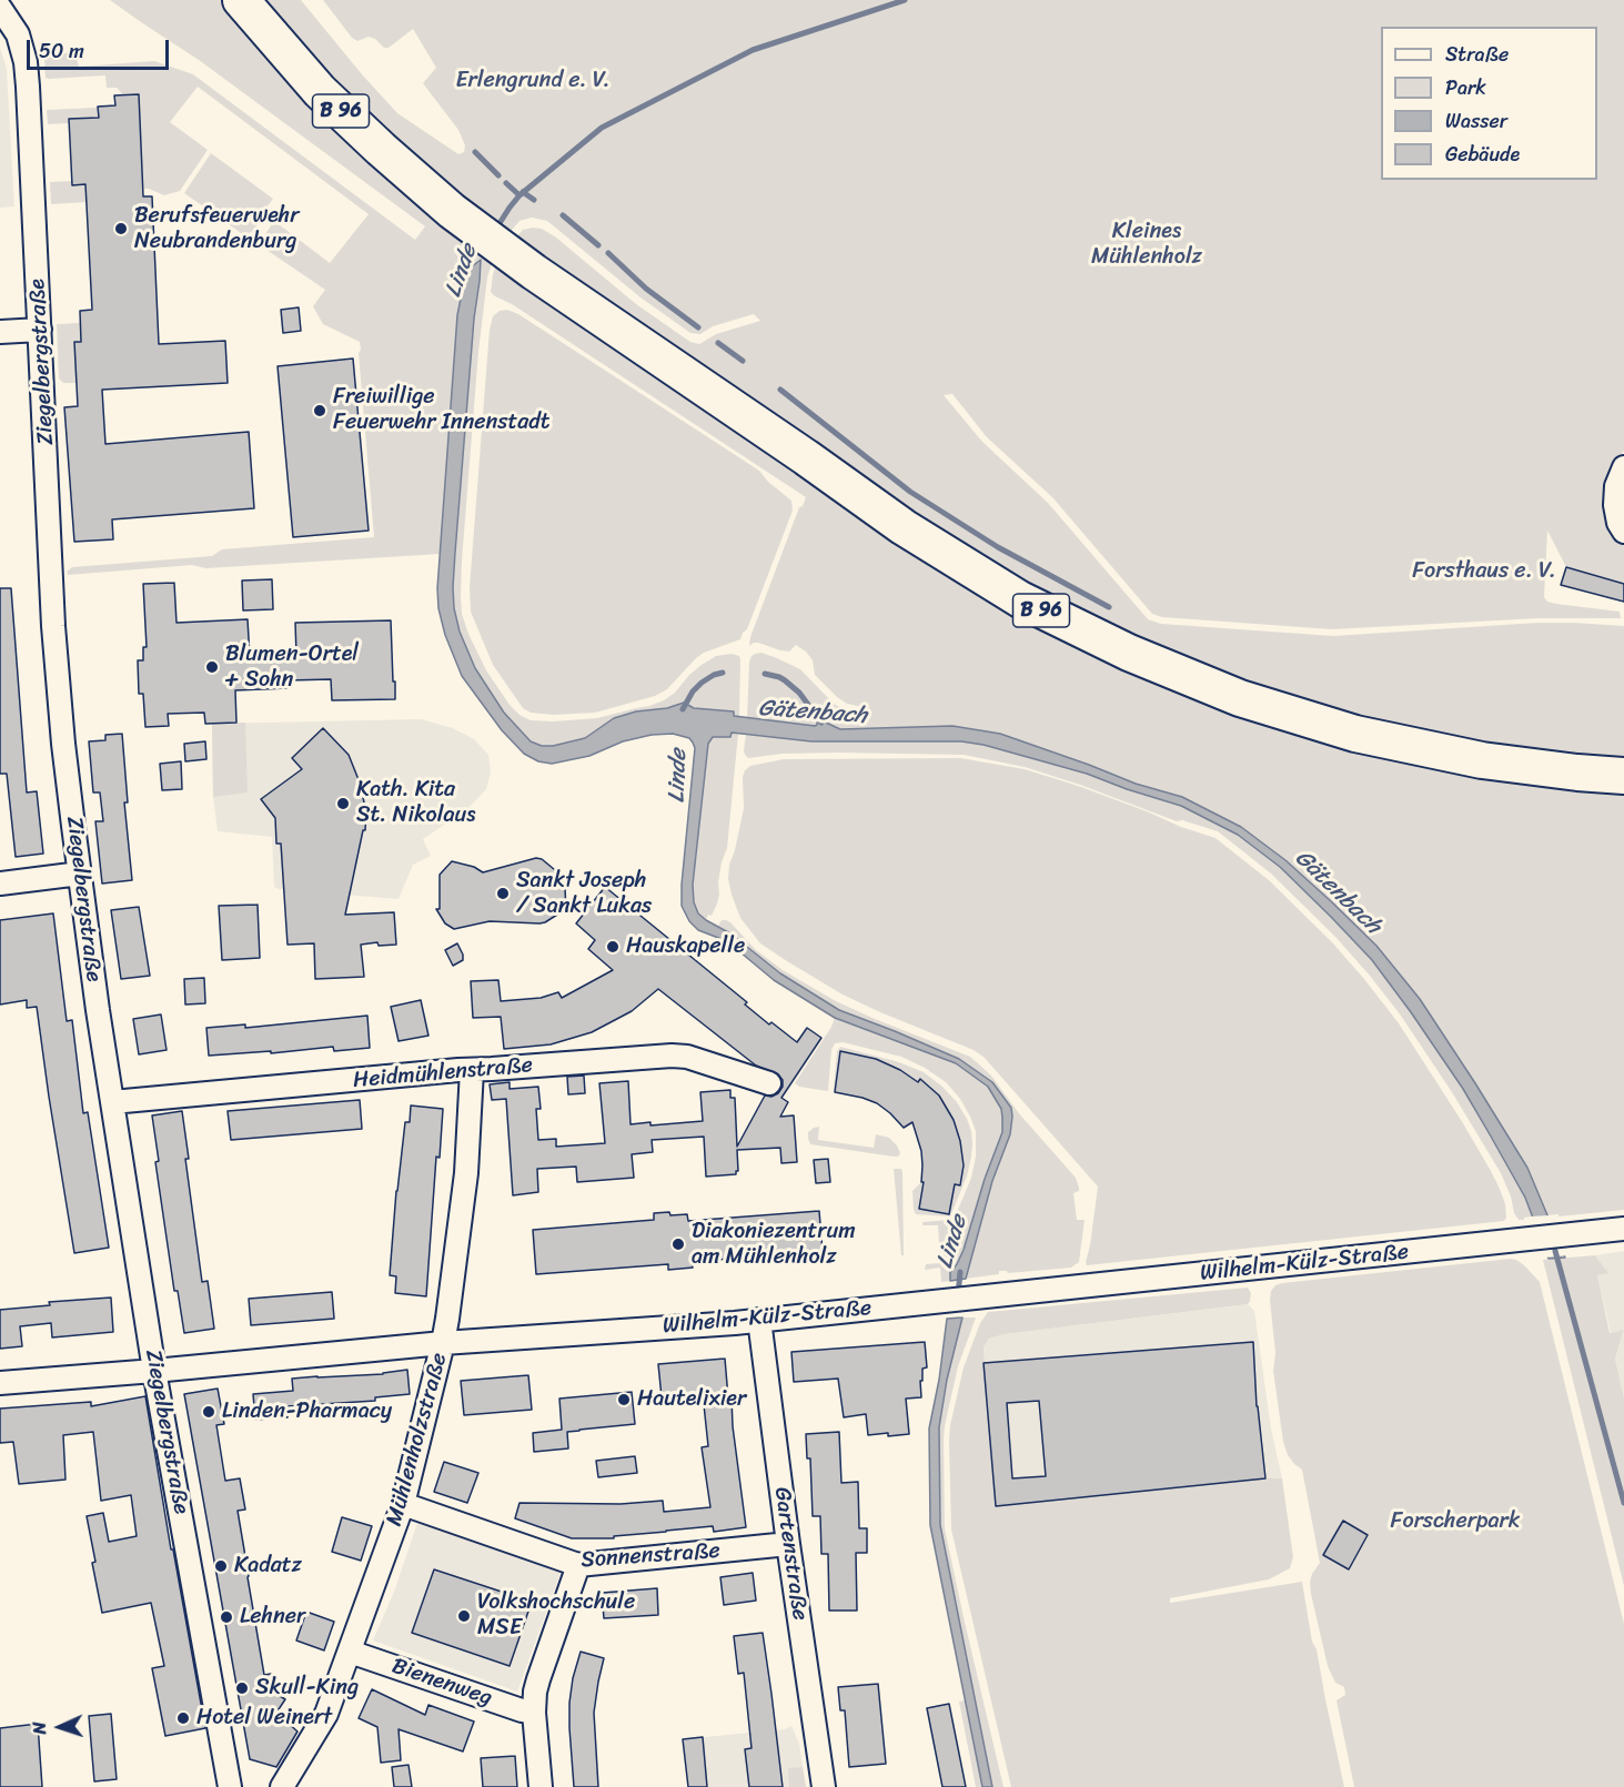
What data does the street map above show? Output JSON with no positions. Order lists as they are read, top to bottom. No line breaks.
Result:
{"streets":{"main road":["B 96"],"street":["Ziegelbergstraße","Heidmühlenstraße","Wilhelm-Külz-Straße","Mühlenholzstraße","Gartenstraße","Sonnenstraße","Bienenweg"]},"crossings":[["Ziegelbergstraße","Heidmühlenstraße"],["Ziegelbergstraße","Wilhelm-Külz-Straße"],["Heidmühlenstraße","Mühlenholzstraße"],["Wilhelm-Külz-Straße","Mühlenholzstraße"],["Wilhelm-Külz-Straße","Gartenstraße"],["Mühlenholzstraße","Sonnenstraße"],["Mühlenholzstraße","Bienenweg"],["Gartenstraße","Sonnenstraße"]],"water":["Linde","Gätenbach"],"parks":["Erlengrund e. V.","Kleines Mühlenholz","Forsthaus e. V.","Forscherpark"],"places":["Berufsfeuerwehr Neubrandenburg","Freiwillige Feuerwehr Innenstadt","Blumen-Ortel + Sohn","Kath. Kita St. Nikolaus","Sankt Joseph / Sankt Lukas","Hauskapelle","Diakoniezentrum am Mühlenholz","Hautelixier","Linden-Pharmacy","Kadatz","Volkshochschule MSE","Lehner","Skull-King","Hotel Weinert"],"legend":["Straße","Park","Wasser","Gebäude"],"scale_bar":"50 m","north":"left"}
